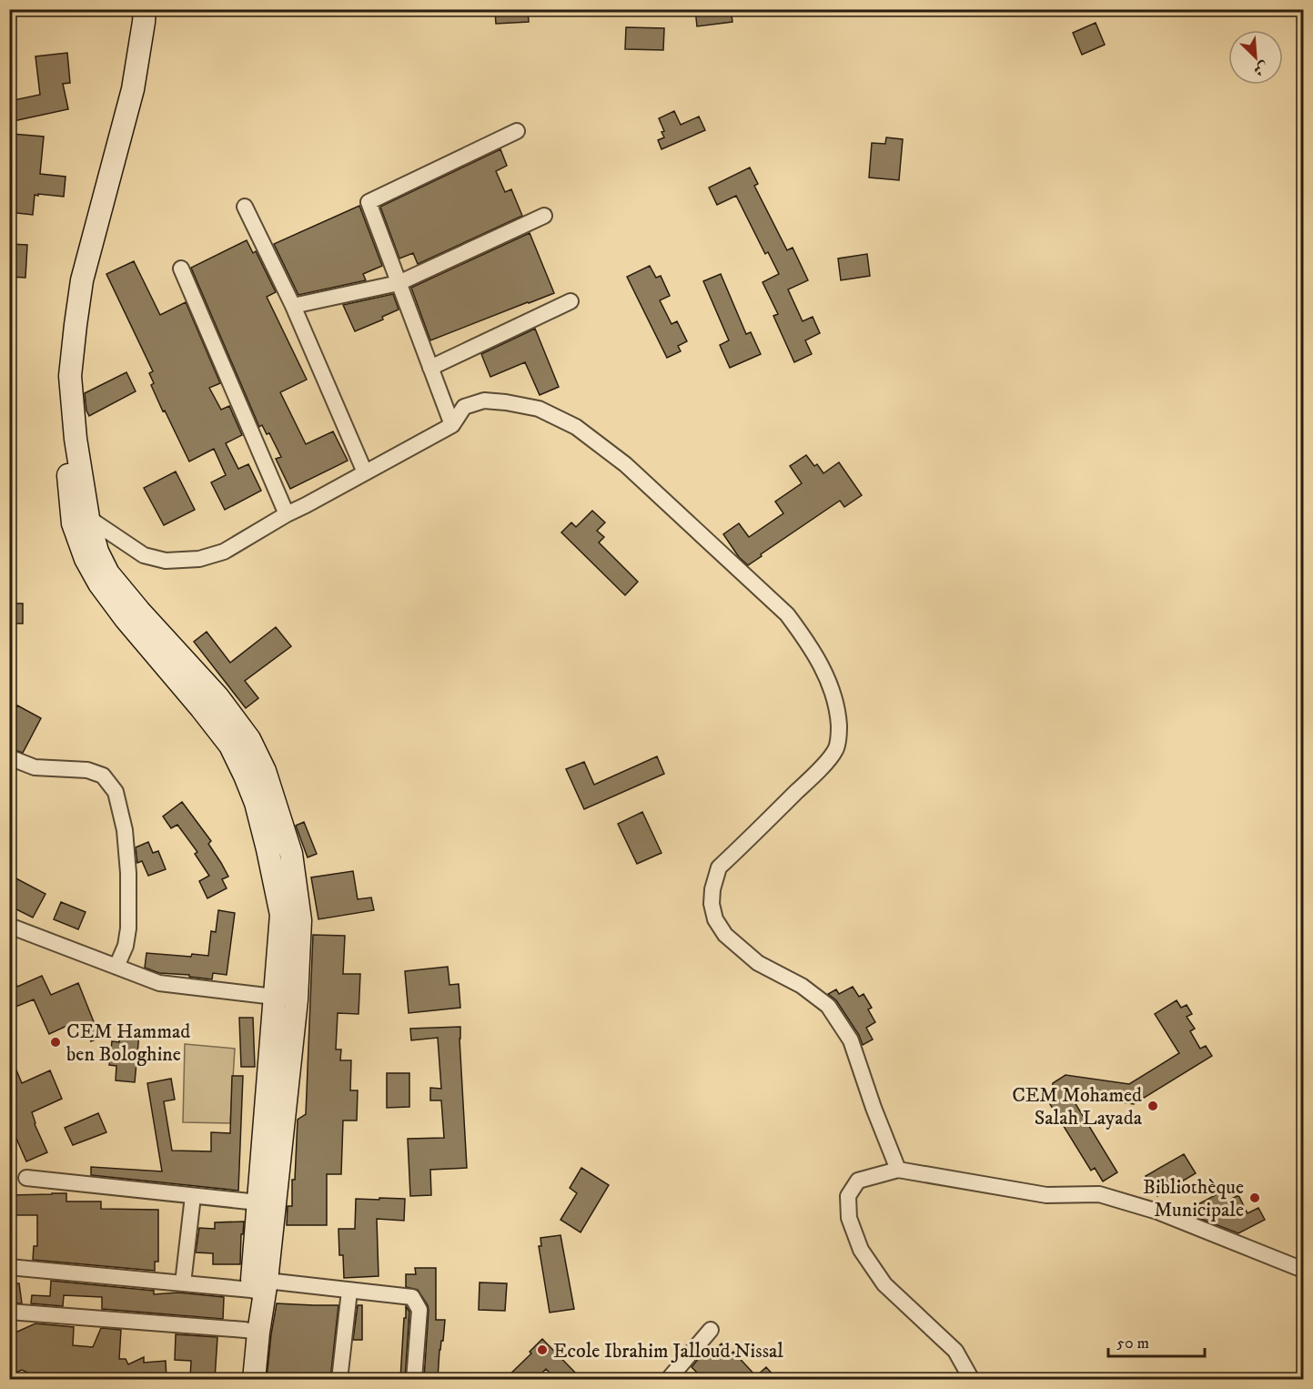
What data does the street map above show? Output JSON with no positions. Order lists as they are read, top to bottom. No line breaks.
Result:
{"places":["CEM Hammad ben Bologhine","CEM Mohamed Salah Layada","Bibliothèque Municipale","Ecole Ibrahim Jalloud Nissal"],"scale_bar":"50 m","north":"bottom right"}
